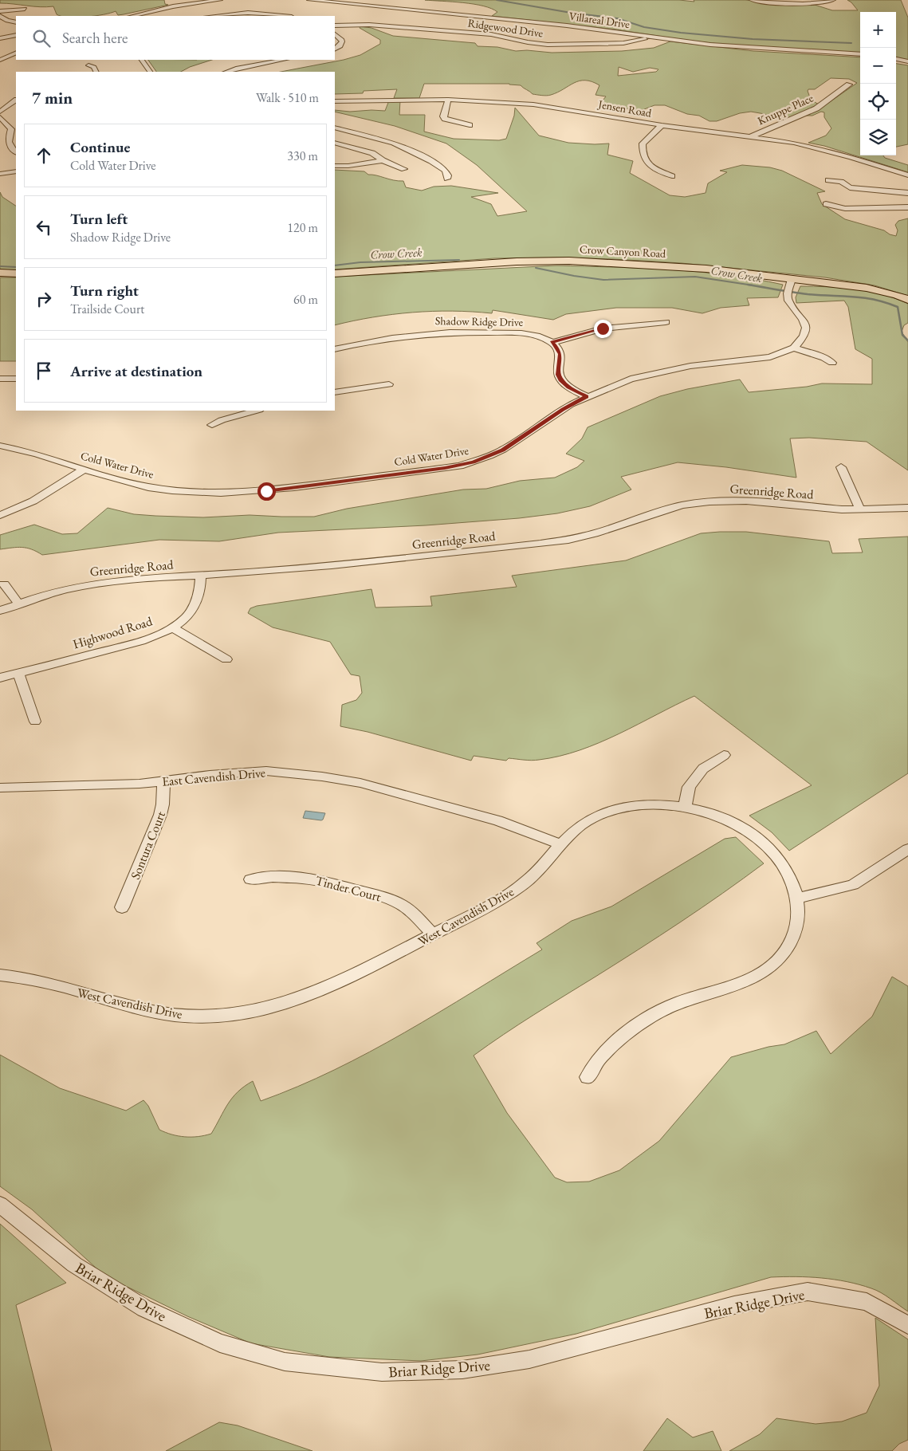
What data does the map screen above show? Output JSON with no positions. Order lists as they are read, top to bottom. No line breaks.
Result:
{"streets":{"main road":["Crow Canyon Road"],"street":["Villareal Drive","Ridgewood Drive","Jensen Road","Knuppe Place","Shadow Ridge Drive","Cold Water Drive","Greenridge Road","Highwood Road","East Cavendish Drive","Sontura Court","Tinder Court","West Cavendish Drive","Briar Ridge Drive"]},"crossings":[["Villareal Drive","Ridgewood Drive"],["Jensen Road","Knuppe Place"],["Greenridge Road","Highwood Road"],["East Cavendish Drive","Sontura Court"],["East Cavendish Drive","West Cavendish Drive"],["Tinder Court","West Cavendish Drive"]],"water":["Crow Creek"],"page":{"map_buttons":["+","−"],"search":"Search here","heading":["7 min","Walk · 510 m"],"list":[["Continue","Cold Water Drive","330 m"],["Turn left","Shadow Ridge Drive","120 m"],["Turn right","Trailside Court","60 m"],"Arrive at destination"]}}
